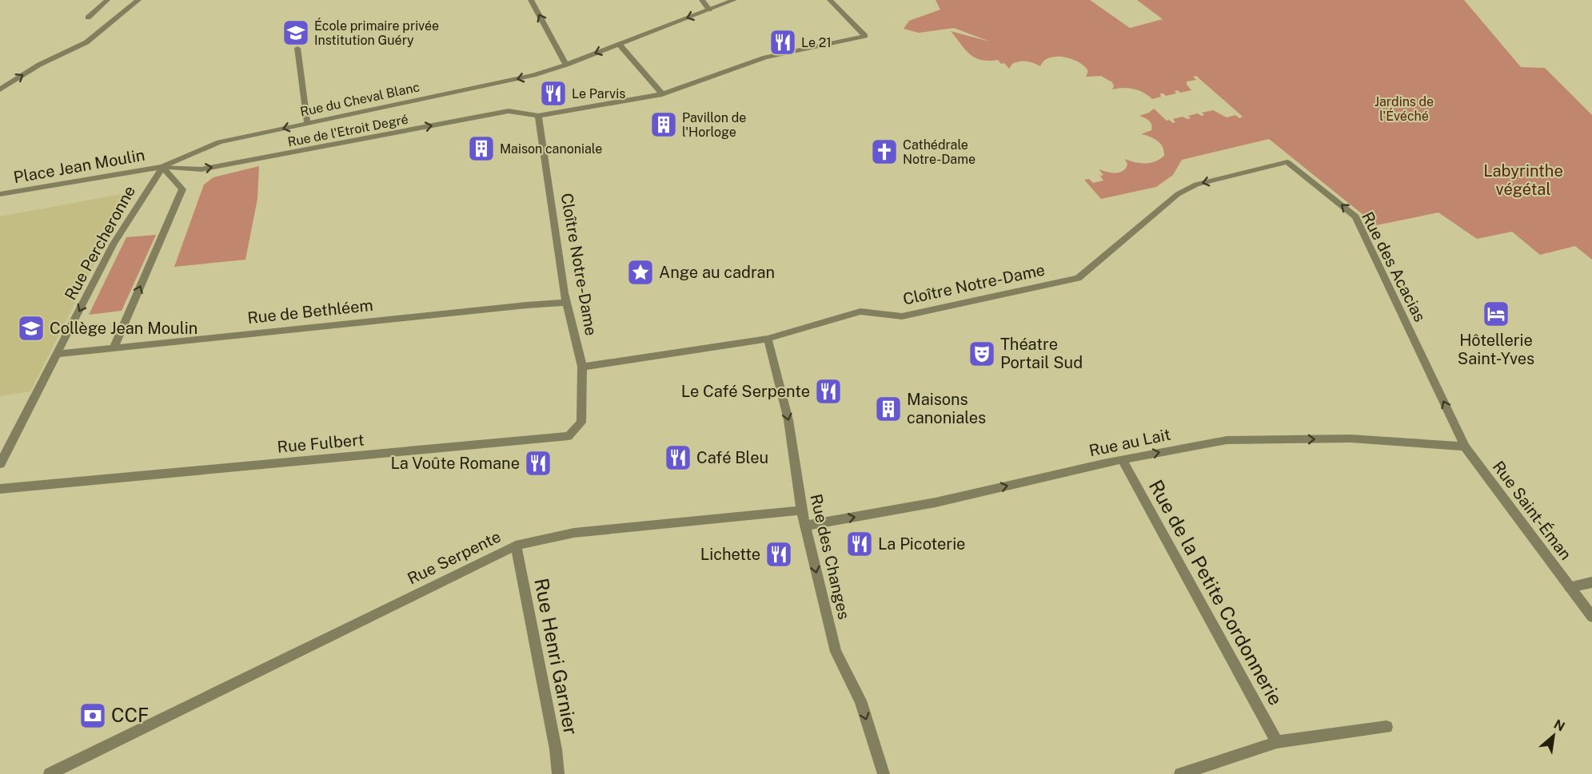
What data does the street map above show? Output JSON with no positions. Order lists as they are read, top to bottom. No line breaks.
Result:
{"streets":{"street":["Rue du Cheval Blanc","Rue de l'Etroit Degré","Place Jean Moulin","Rue Percheronne","Cloître Notre-Dame","Rue des Acacias","Rue de Bethléem","Rue au Lait","Rue Fulbert","Rue Saint-Éman","Rue des Changes","Rue Serpente","Rue de la Petite Cordonnerie","Rue Henri Garnier"]},"crossings":[["Rue du Cheval Blanc","Rue de l'Etroit Degré"],["Rue du Cheval Blanc","Place Jean Moulin"],["Rue du Cheval Blanc","Rue Percheronne"],["Rue de l'Etroit Degré","Place Jean Moulin"],["Rue de l'Etroit Degré","Rue Percheronne"],["Rue de l'Etroit Degré","Cloître Notre-Dame"],["Place Jean Moulin","Rue Percheronne"],["Rue Percheronne","Rue de Bethléem"],["Cloître Notre-Dame","Rue des Acacias"],["Cloître Notre-Dame","Rue de Bethléem"],["Cloître Notre-Dame","Rue Fulbert"],["Cloître Notre-Dame","Rue des Changes"],["Rue des Acacias","Rue au Lait"],["Rue des Acacias","Rue Saint-Éman"],["Rue au Lait","Rue Saint-Éman"],["Rue au Lait","Rue des Changes"],["Rue au Lait","Rue de la Petite Cordonnerie"],["Rue des Changes","Rue Serpente"],["Rue Serpente","Rue Henri Garnier"]],"one_way":["Rue du Cheval Blanc","Rue de l'Etroit Degré","Rue Percheronne","Rue au Lait","Rue des Changes"],"parks":["Jardins de l'Évéché","Labyrinthe végétal"],"places":{"school or university":["École primaire privée Institution Guéry","Collège Jean Moulin"],"restaurant":["Le 21","Le Parvis","Le Café Serpente","Café Bleu","La Voûte Romane","La Picoterie","Lichette"],"building":["Pavillon de l'Horloge","Maison canoniale","Maisons canoniales"],"church":["Cathédrale Notre-Dame"],"place":["Ange au cadran"],"hotel":["Hôtellerie Saint-Yves"],"theatre":["Théatre Portail Sud"],"bank":["CCF"]},"north":"top right"}
